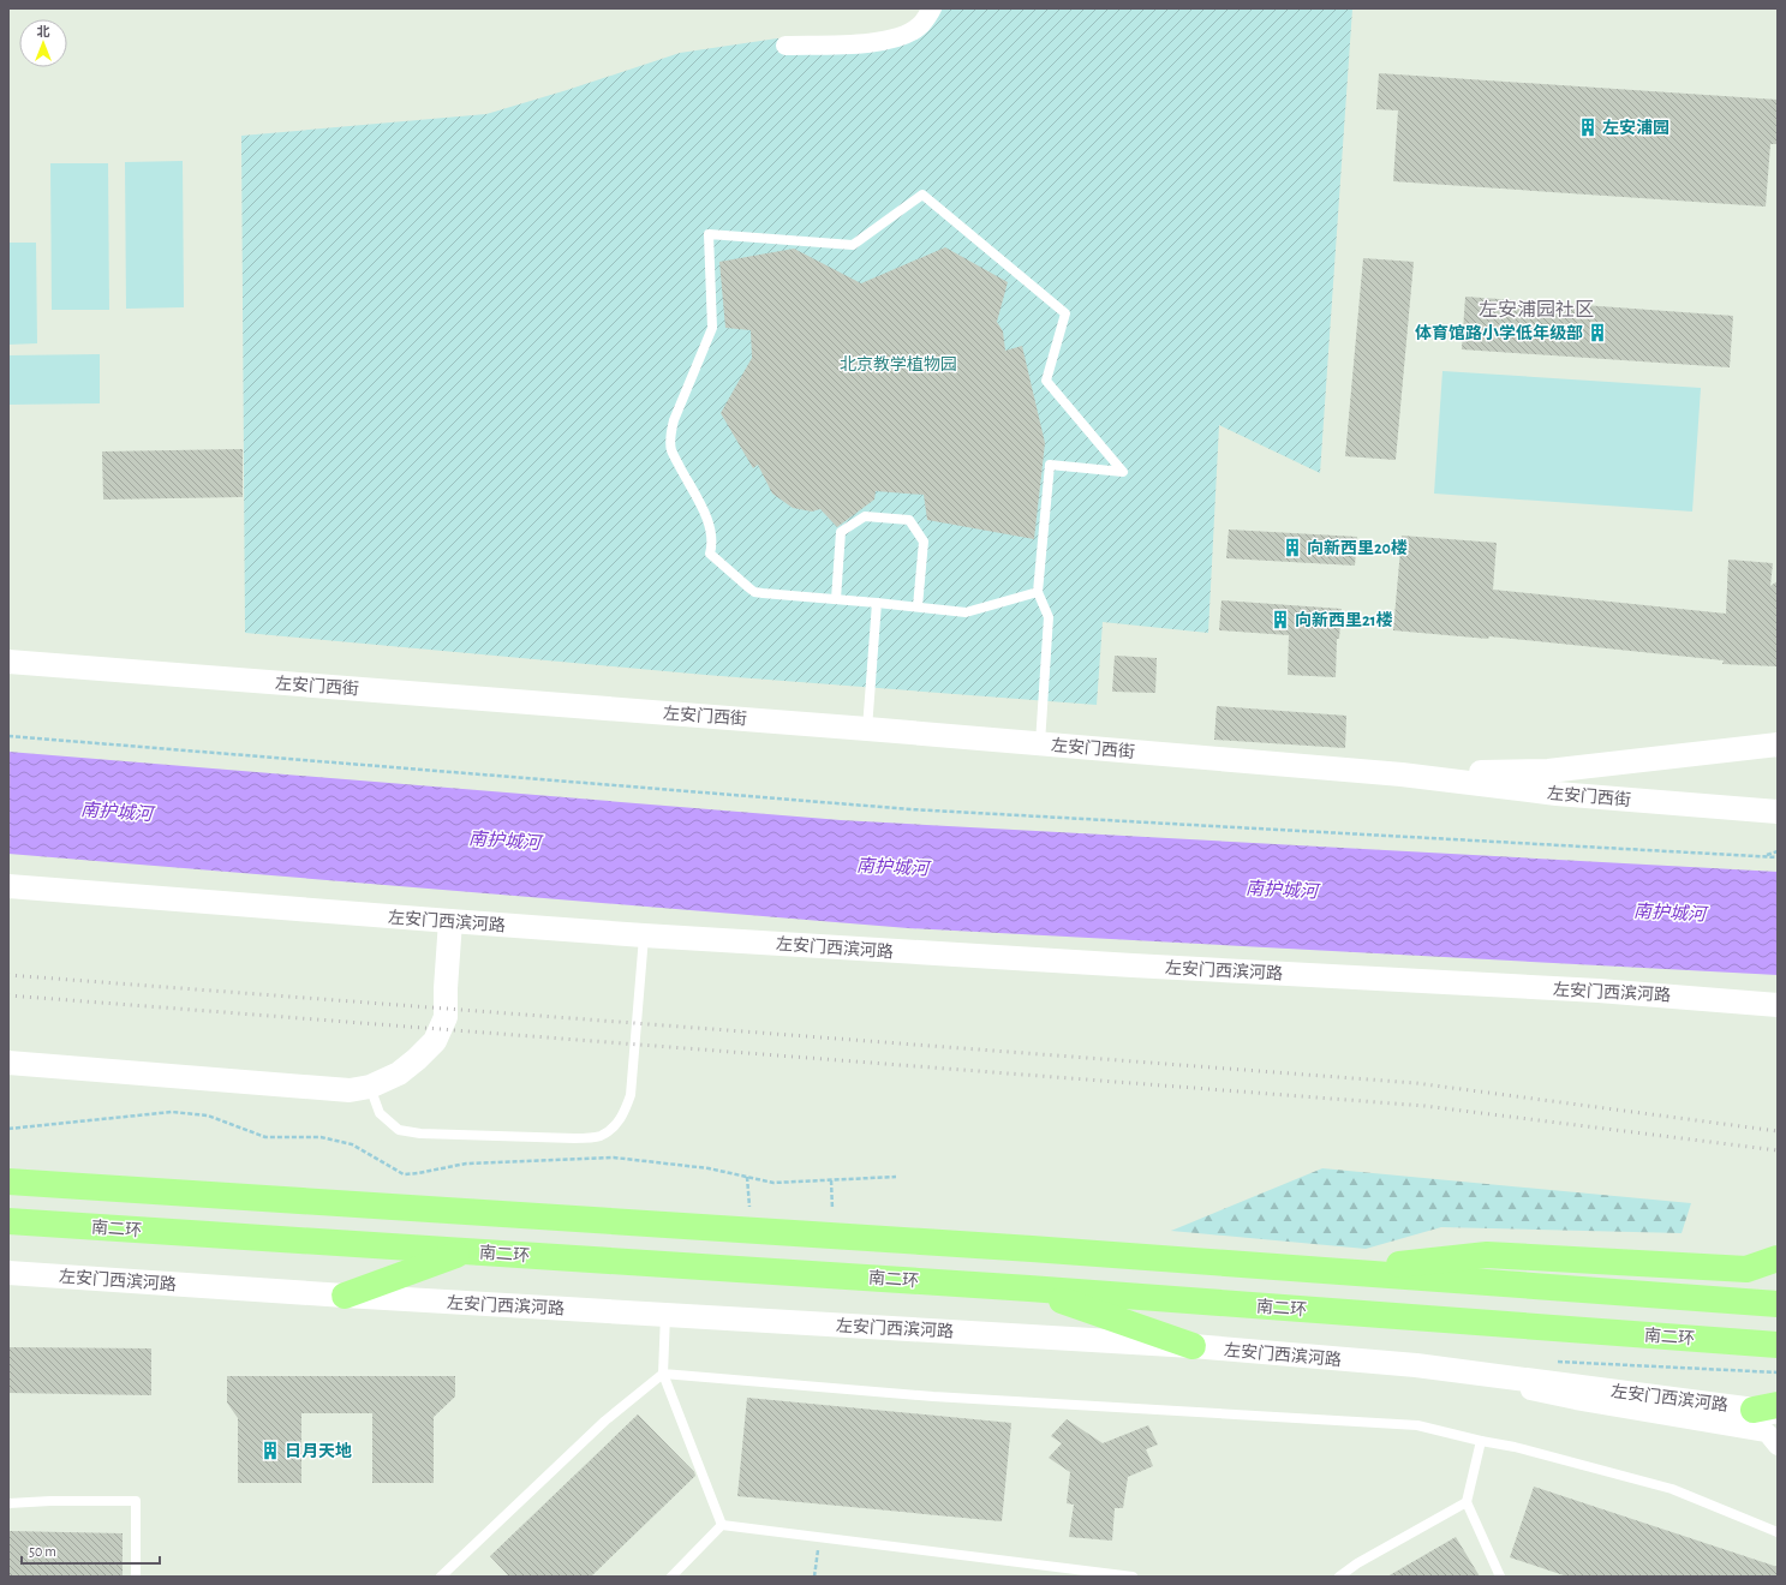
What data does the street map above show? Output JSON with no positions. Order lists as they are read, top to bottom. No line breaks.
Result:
{"streets":{"highway":["南二环"],"street":["左安门西街","左安门西滨河路"]},"districts":["左安浦园社区"],"water":["南护城河"],"parks":["北京教学植物园"],"places":{"building":["左安浦园","体育馆路小学低年级部","向新西里20楼","向新西里21楼","日月天地"]},"scale_bar":"50 m","north":"top"}
